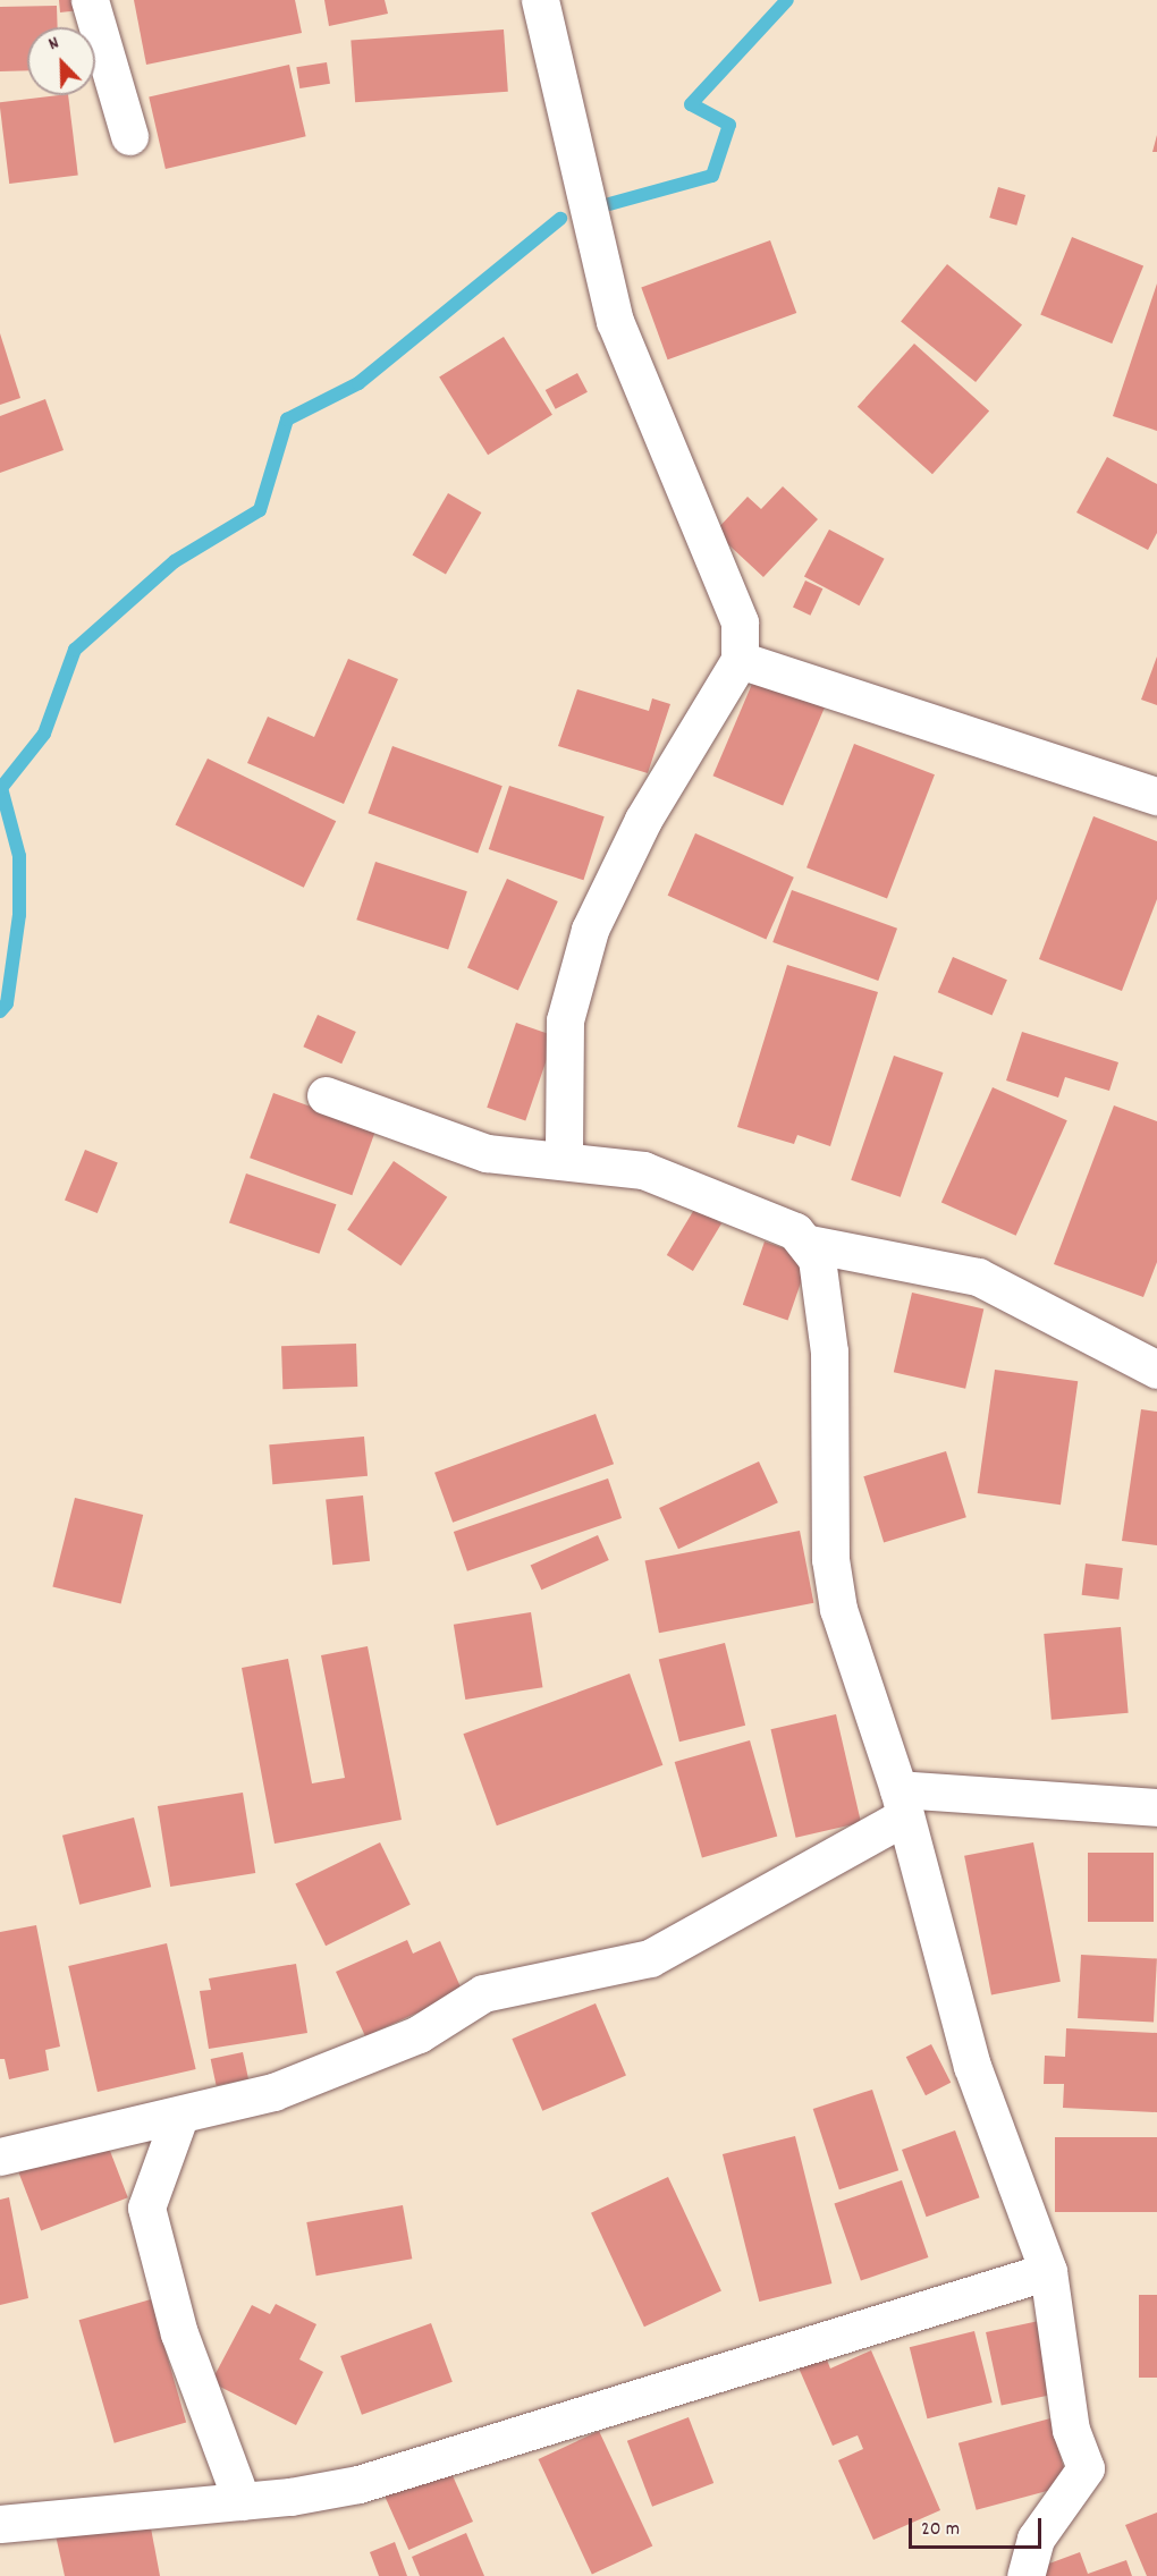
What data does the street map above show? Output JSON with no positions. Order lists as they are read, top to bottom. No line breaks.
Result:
{"scale_bar":"20 m","north":"top left"}
